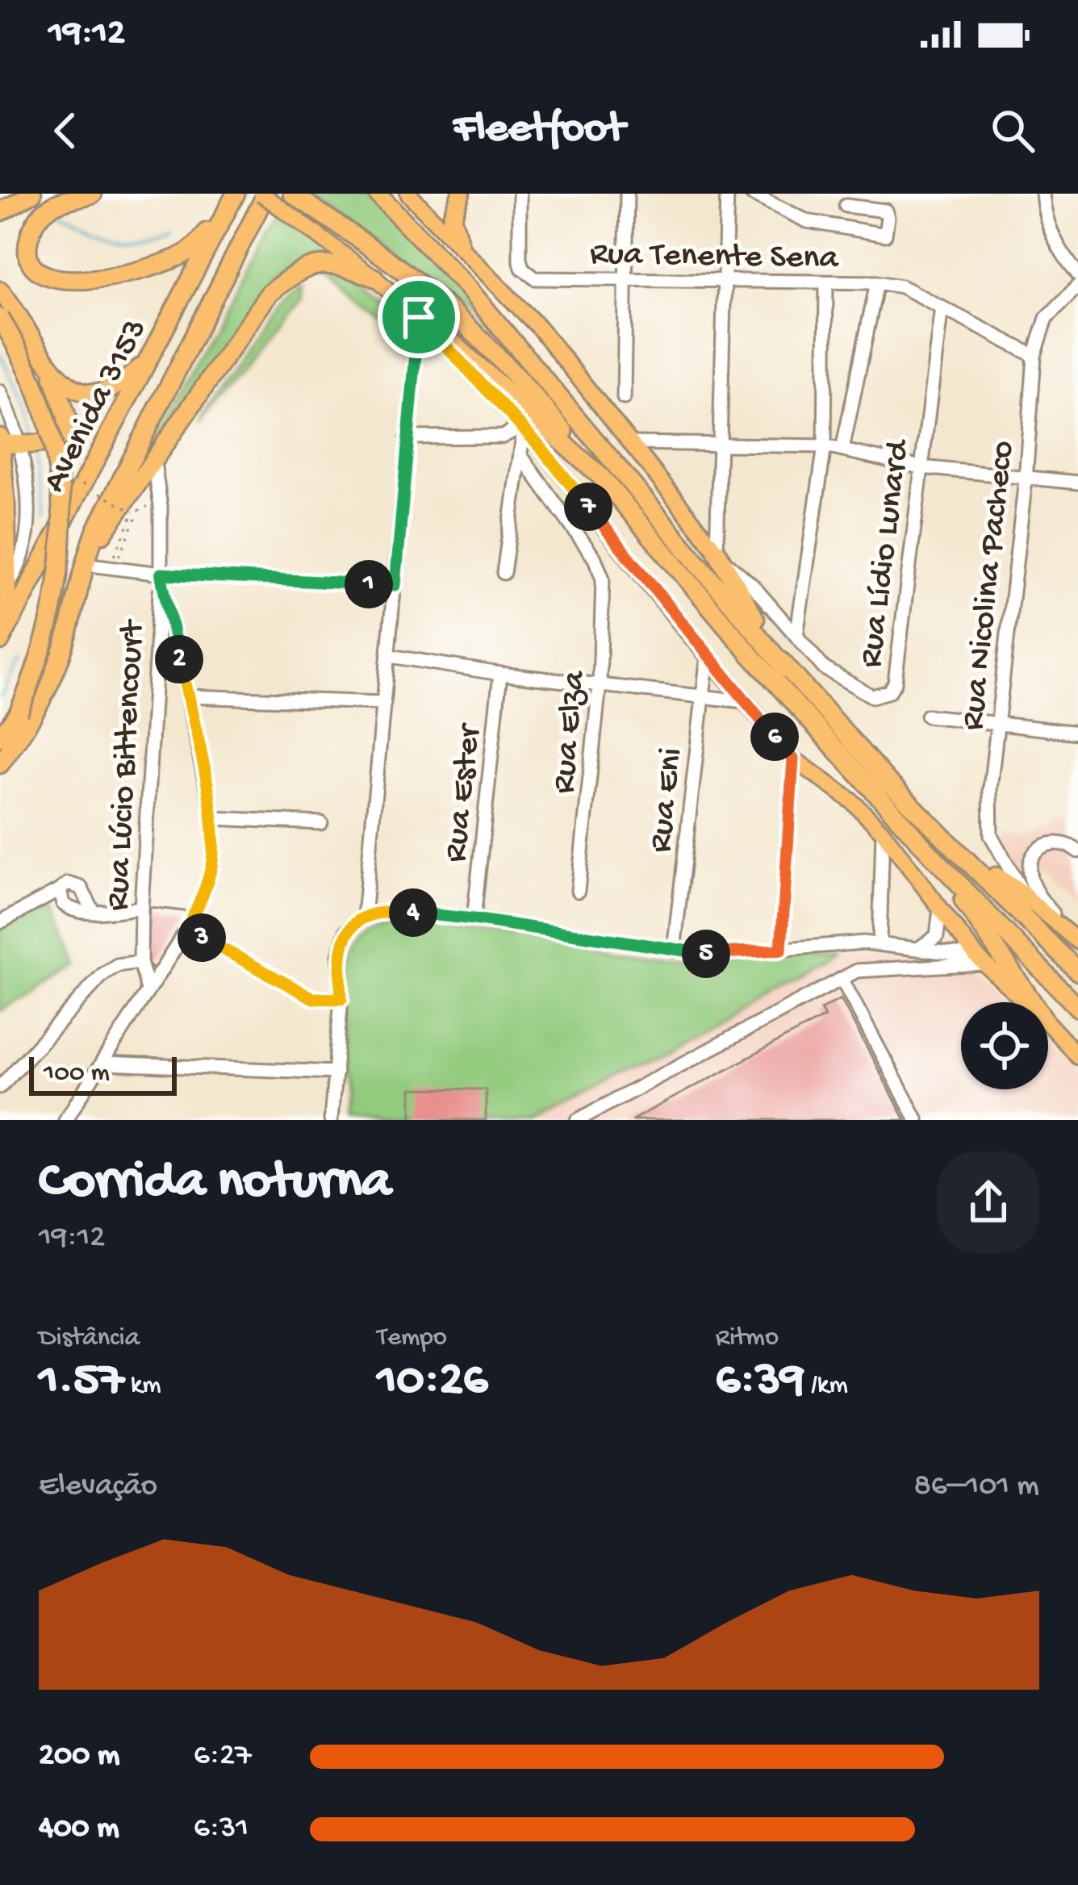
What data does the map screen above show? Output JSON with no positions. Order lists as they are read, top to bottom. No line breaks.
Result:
{"streets":{"highway":["Avenida 3153"],"street":["Rua Tenente Sena","Rua Lídio Lunard","Rua Nicolina Pacheco","Rua Elza","Rua Lúcio Bittencourt","Rua Ester","Rua Eni"]},"crossings":[["Rua Tenente Sena","Rua Lídio Lunard"],["Rua Tenente Sena","Rua Nicolina Pacheco"]],"scale_bar":"100 m","page":{"status":"19:12","header":"Fleetfoot","pins":["7","1","2","6","4","3","5"],"scale":"100 m","heading":["Corrida noturna","19:12"],"stats":[["Distância","1.57 km"],["Tempo","10:26"],["Ritmo","6:39 /km"]],"chart":["Elevação","86–101 m"],"list":[{"name":"200 m","note":"6:27"},{"name":"400 m","note":"6:31"}]}}
